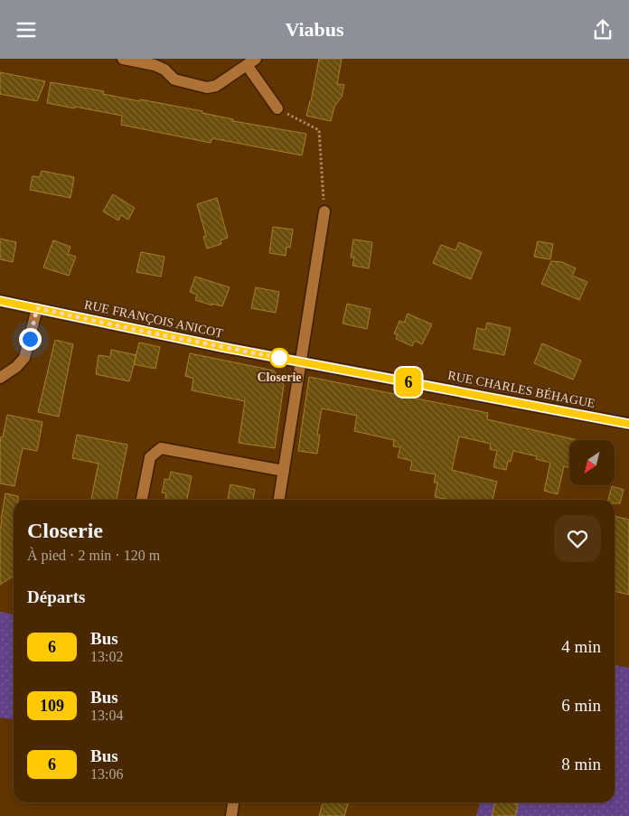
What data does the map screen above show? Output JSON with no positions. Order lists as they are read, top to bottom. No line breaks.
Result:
{"streets":{"street":["RUE FRANÇOIS ANICOT","RUE CHARLES BÉHAGUE"]},"crossings":[["RUE FRANÇOIS ANICOT","RUE CHARLES BÉHAGUE"]],"places":["Closerie"],"lines":["bus line 6"],"north":"bottom left","page":{"header":"Viabus","on_map":"6","heading":[["Closerie","À pied · 2 min · 120 m"],"Départs"],"list":[{"mark":"6","name":"Bus","note":"13:02","value":"4 min"},{"mark":"109","name":"Bus","note":"13:04","value":"6 min"},{"mark":"6","name":"Bus","note":"13:06","value":"8 min"}]}}
